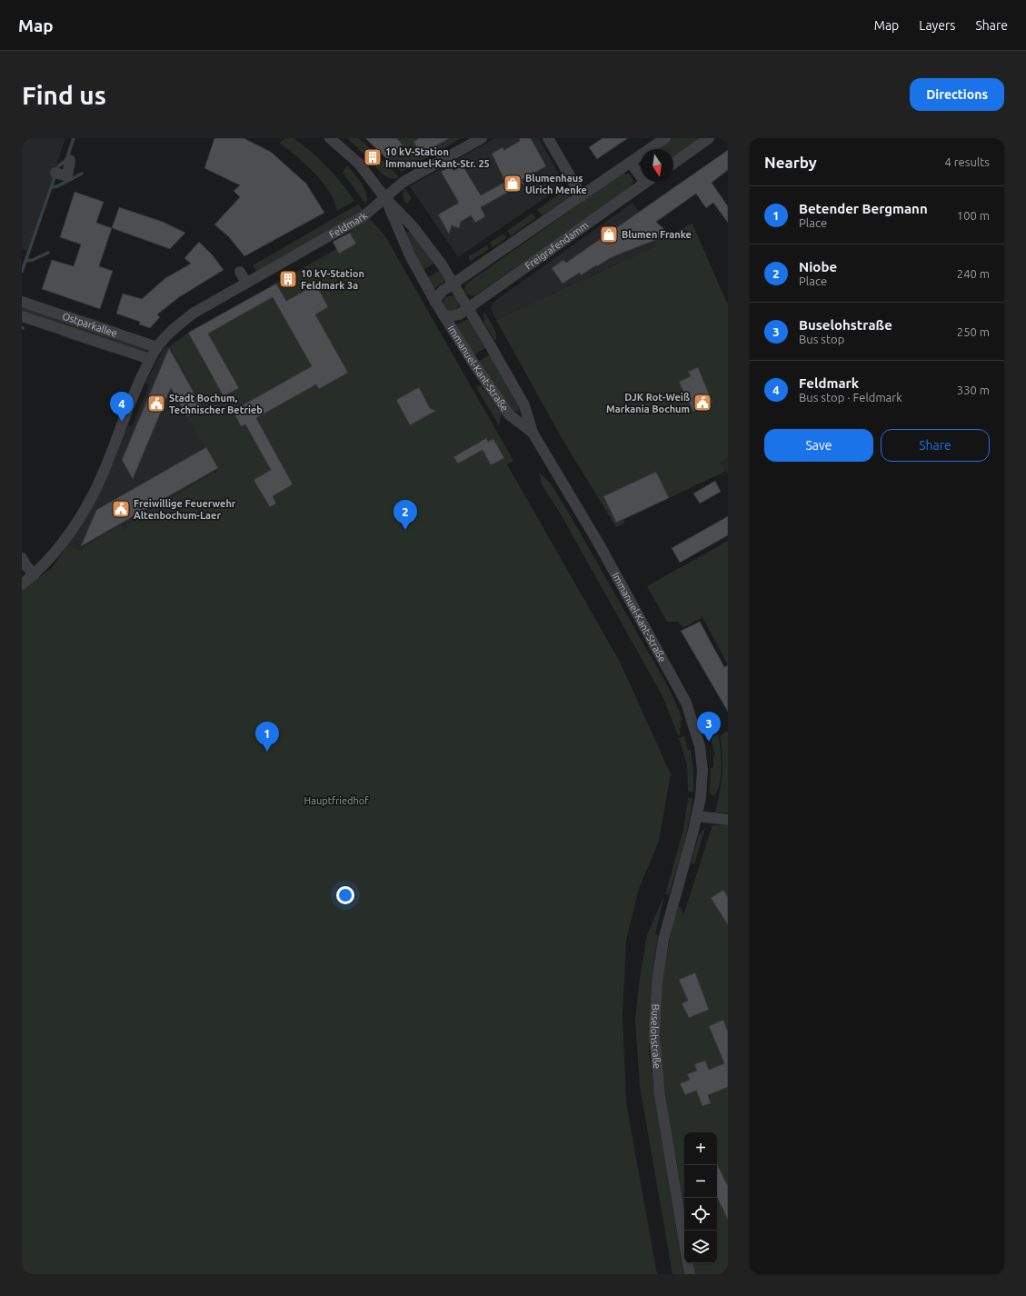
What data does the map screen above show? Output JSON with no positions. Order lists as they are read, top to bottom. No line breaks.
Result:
{"streets":{"street":["Feldmark","Freigrafendamm","Ostparkallee","Immanuel-Kant-Straße","Buselohstraße"]},"crossings":[["Feldmark","Ostparkallee"],["Feldmark","Immanuel-Kant-Straße"],["Freigrafendamm","Immanuel-Kant-Straße"],["Immanuel-Kant-Straße","Buselohstraße"]],"parks":["Hauptfriedhof"],"places":{"building":["10 kV-Station Immanuel-Kant-Str. 25","10 kV-Station Feldmark 3a"],"shop":["Blumenhaus Ulrich Menke","Blumen Franke"],"public building":["DJK Rot-Weiß Markania Bochum","Stadt Bochum, Technischer Betrieb","Freiwillige Feuerwehr Altenbochum-Laer"]},"north":"bottom","page":{"header":"Map","nav":["Map","Layers","Share"],"buttons":["Directions",["Save","Share"]],"title":"Find us","heading":["Nearby","4 results"],"list":[{"mark":"1","name":"Betender Bergmann","note":"Place","value":"100 m"},{"mark":"2","name":"Niobe","note":"Place","value":"240 m"},{"mark":"3","name":"Buselohstraße","note":"Bus stop","value":"250 m"},{"mark":"4","name":"Feldmark","note":"Bus stop · Feldmark","value":"330 m"}],"pins":["4","2","3","1"],"map_buttons":["+","−"]}}
